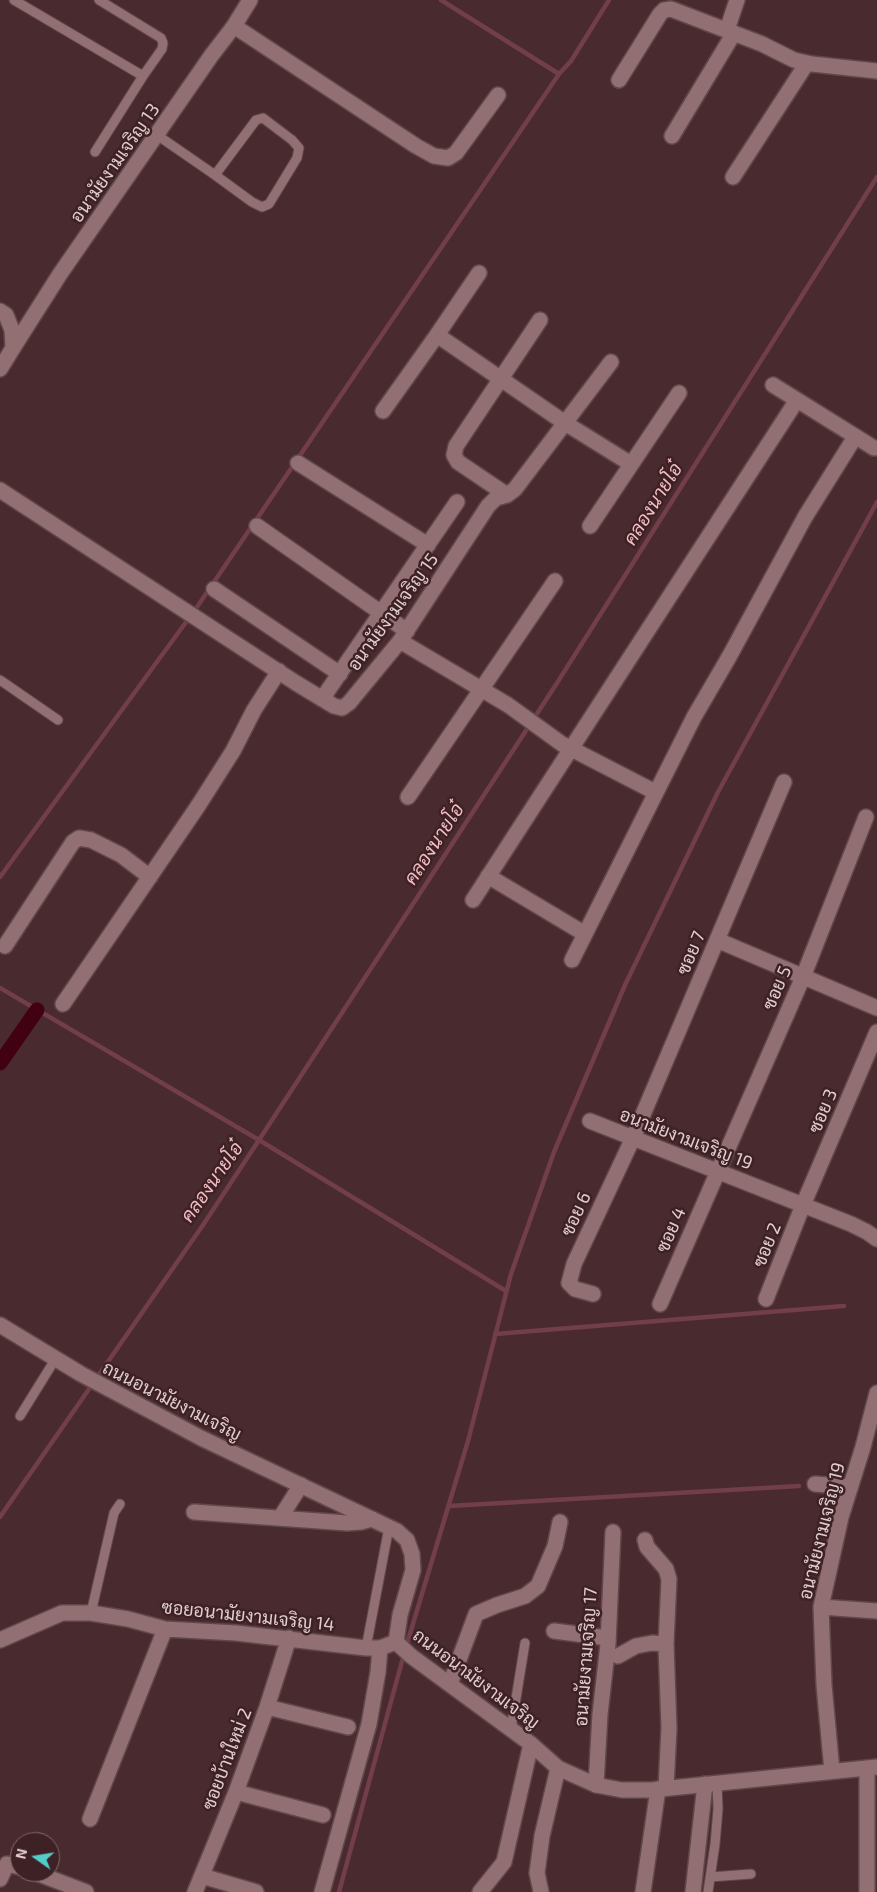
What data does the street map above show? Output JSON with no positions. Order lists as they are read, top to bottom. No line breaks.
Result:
{"streets":{"street":["อนามัยงามเจริญ 13","อนามัยงามเจริญ 15","ซอย 7","ซอย 5","ซอย 3","อนามัยงามเจริญ 19","ซอย 6","ซอย 4","ซอย 2","ถนนอนามัยงามเจริญ","ซอยอนามัยงามเจริญ 14","อนามัยงามเจริญ 17","ซอยบ้านใหม่ 2"]},"crossings":[["ซอย 7","อนามัยงามเจริญ 19"],["ซอย 7","ซอย 6"],["ซอย 5","อนามัยงามเจริญ 19"],["ซอย 5","ซอย 4"],["ซอย 3","อนามัยงามเจริญ 19"],["ซอย 3","ซอย 2"],["อนามัยงามเจริญ 19","ซอย 6"],["อนามัยงามเจริญ 19","ซอย 4"],["อนามัยงามเจริญ 19","ซอย 2"],["อนามัยงามเจริญ 19","ถนนอนามัยงามเจริญ"],["ถนนอนามัยงามเจริญ","ซอยอนามัยงามเจริญ 14"],["ถนนอนามัยงามเจริญ","อนามัยงามเจริญ 17"],["ซอยอนามัยงามเจริญ 14","ซอยบ้านใหม่ 2"]],"water":["คลองนายโอ๋"],"north":"left"}
